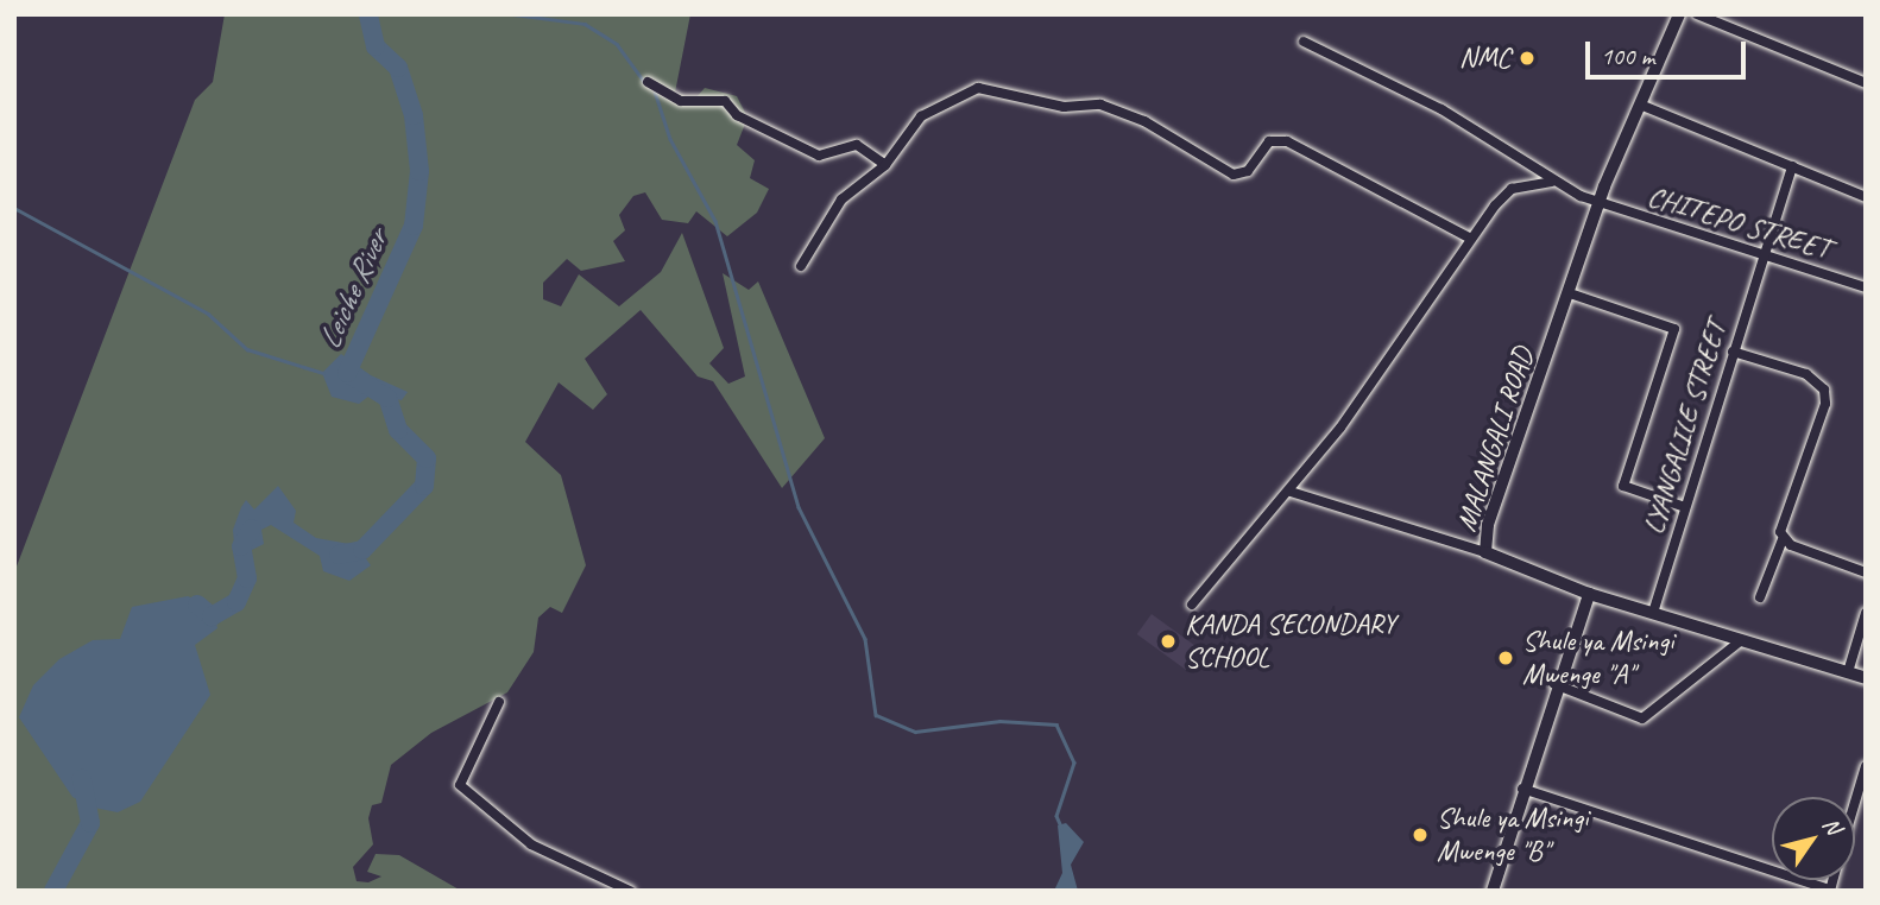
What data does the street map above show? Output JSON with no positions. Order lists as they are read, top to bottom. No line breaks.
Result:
{"streets":{"street":["CHITEPO STREET","LYANGALILE STREET","MALANGALI ROAD"]},"crossings":[["CHITEPO STREET","LYANGALILE STREET"],["CHITEPO STREET","MALANGALI ROAD"],["LYANGALILE STREET","MALANGALI ROAD"]],"water":["Leiche River"],"places":["NMC","KANDA SECONDARY SCHOOL","Shule ya Msingi Mwenge \"A\"","Shule ya Msingi Mwenge \"B\""],"scale_bar":"100 m","north":"top right"}
